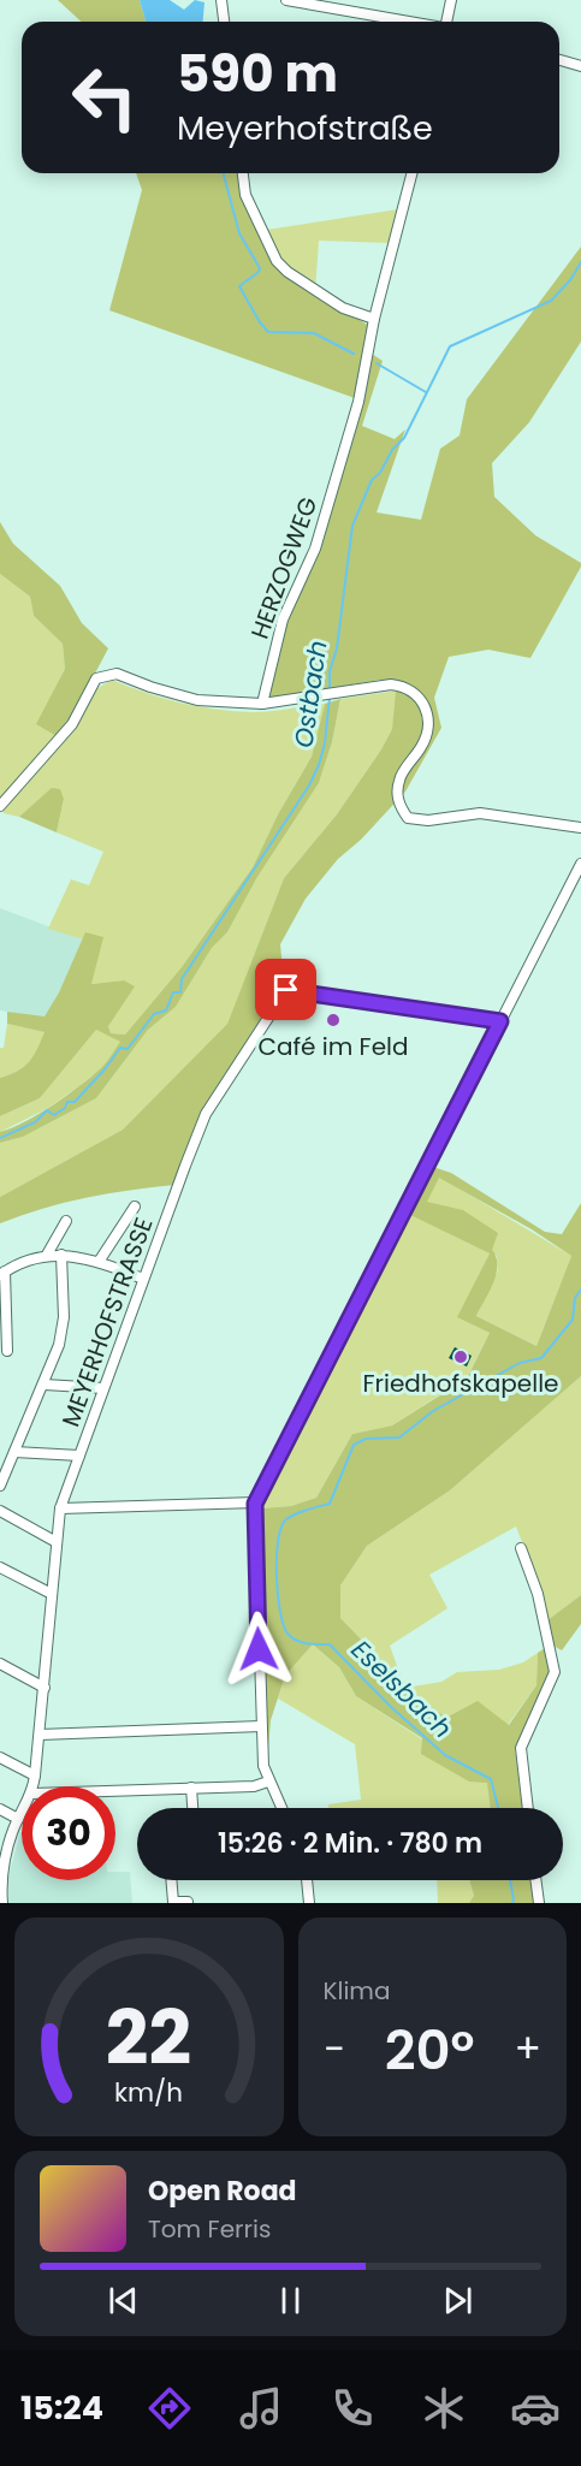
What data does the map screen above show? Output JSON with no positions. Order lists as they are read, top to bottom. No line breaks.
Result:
{"streets":{"street":["HERZOGWEG","MEYERHOFSTRASSE"]},"water":["Ostbach","Eselsbach"],"places":["Café im Feld","Friedhofskapelle"],"page":{"turn":["590 m","Meyerhofstraße"],"limit":"30","trip":"15:26 · 2 Min. · 780 m","tile":"Klima","heat":["−","20°","+"],"song":["Open Road","Tom Ferris"],"tabs":"15:24","gauge":["22","km/h"]}}
